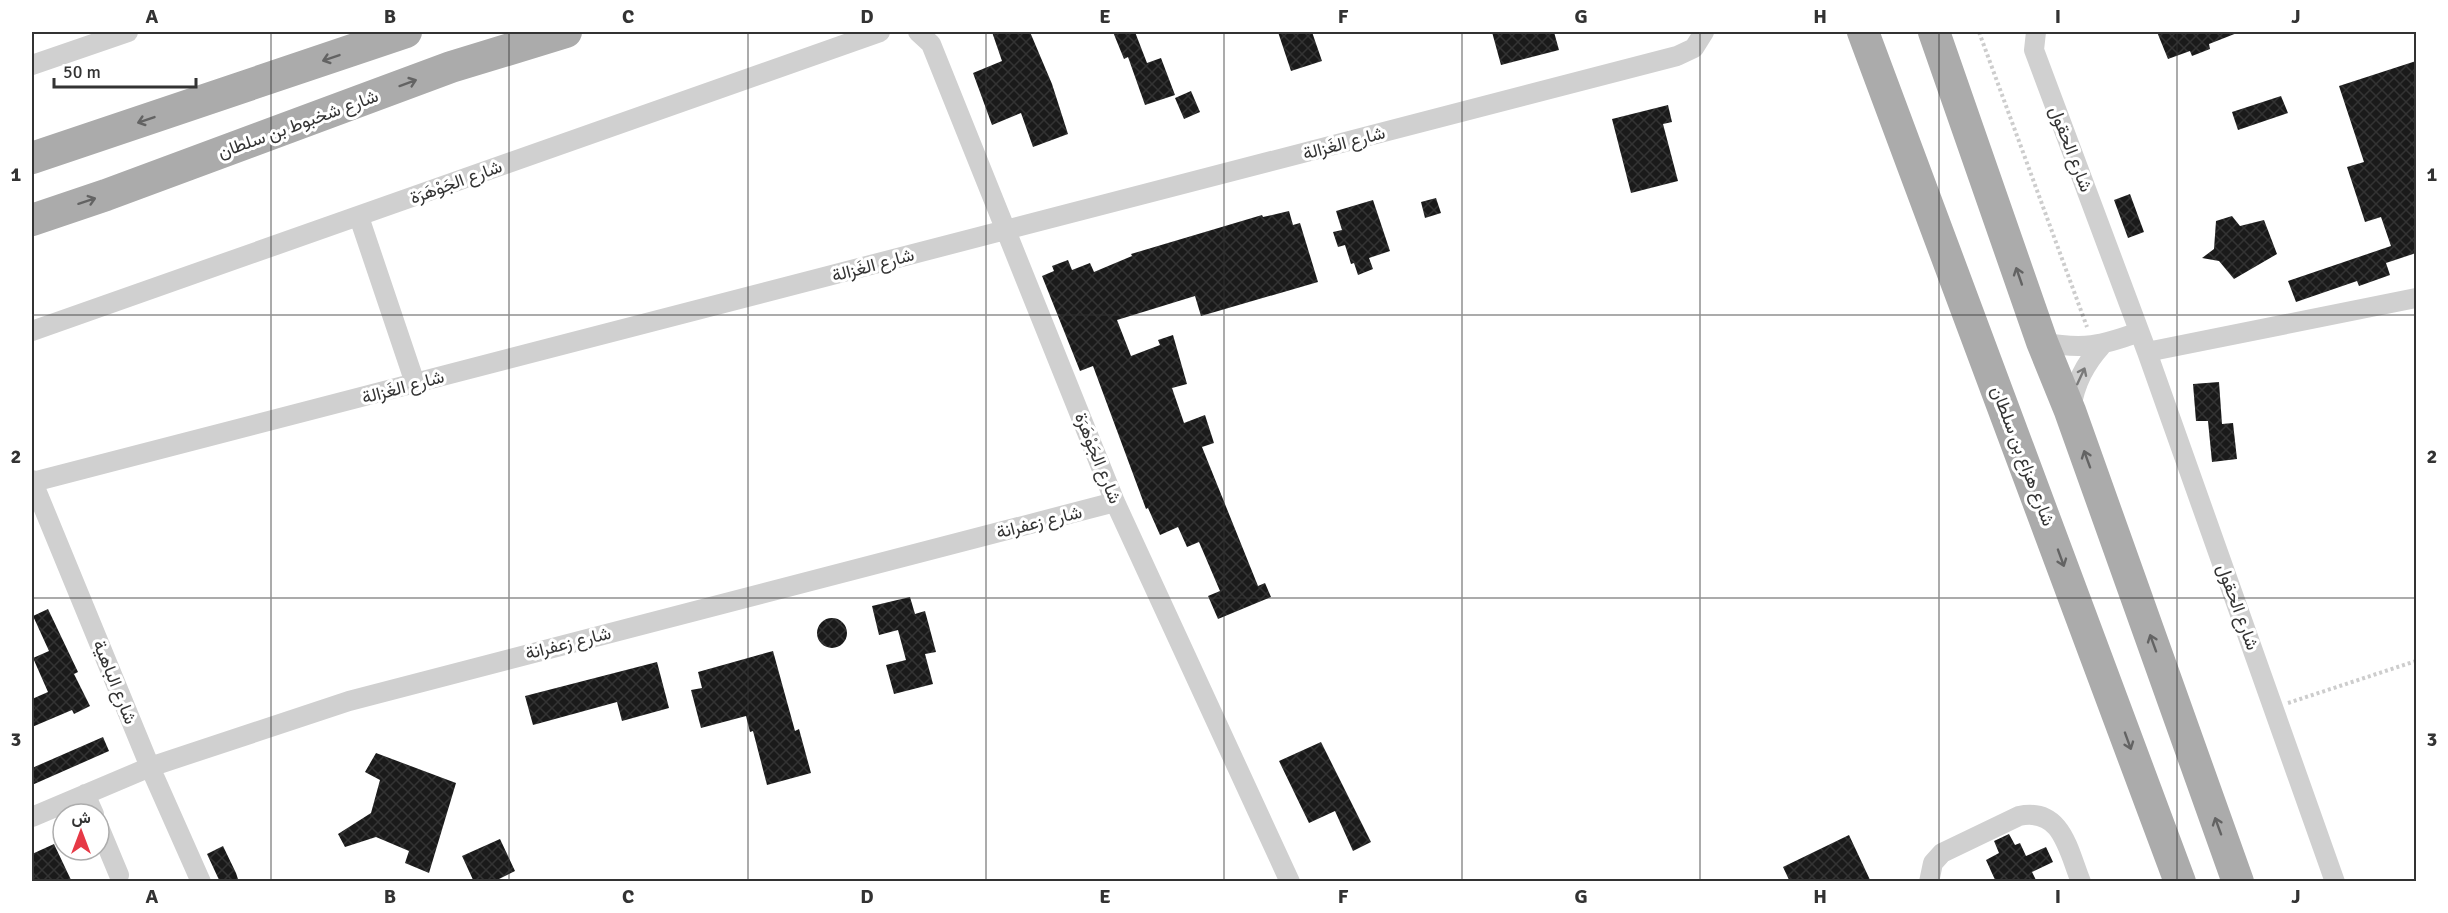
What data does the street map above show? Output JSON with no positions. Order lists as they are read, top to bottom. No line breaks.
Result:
{"streets":{"main road":["شارع شخبوط بن سلطان","شارع هزاع بن سلطان"],"street":["شارع الغَزالة","شارع الحقول","شارع الجَوْهَرَة","شارع زعفرانة","شارع الباهية"]},"crossings":[["شارع الغَزالة","شارع الجَوْهَرَة"],["شارع الغَزالة","شارع الباهية"],["شارع الجَوْهَرَة","شارع زعفرانة"],["شارع زعفرانة","شارع الباهية"]],"scale_bar":"50 m","north":"top","grid":{"columns":["A","B","C","D","E","F","G","H","I","J"],"rows":["1","2","3"]}}
